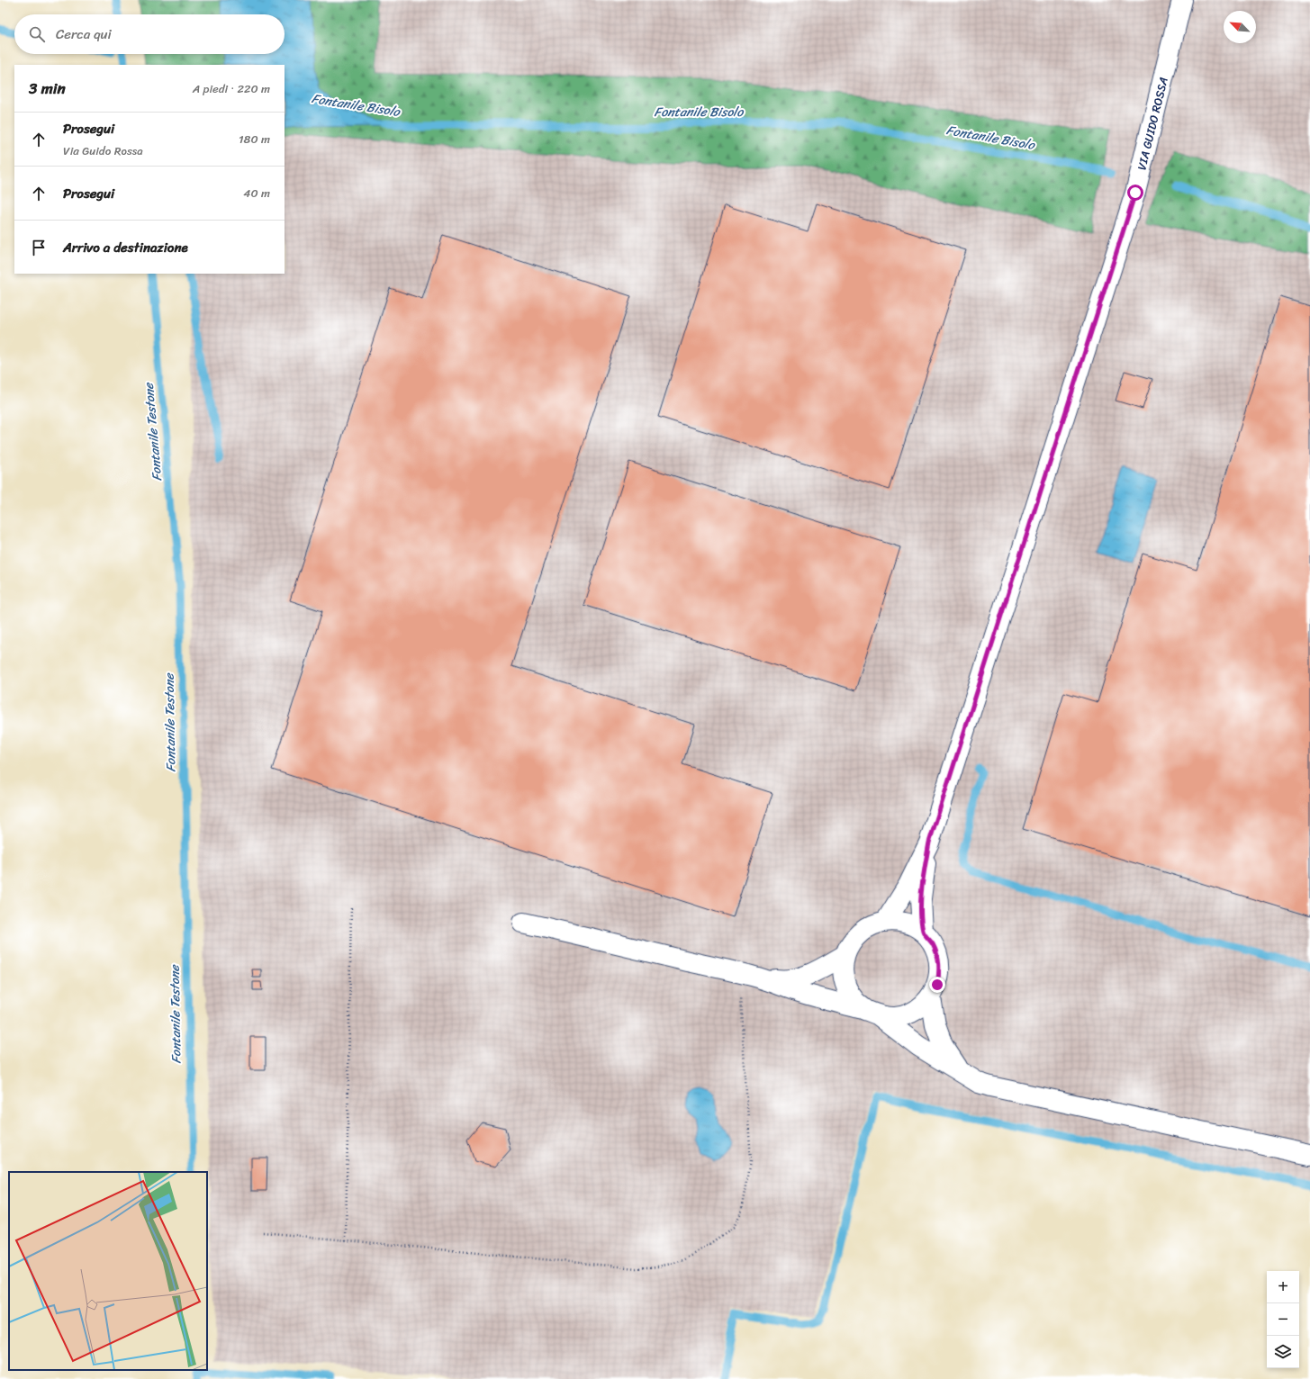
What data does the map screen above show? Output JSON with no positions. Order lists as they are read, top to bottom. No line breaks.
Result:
{"streets":{"street":["VIA GUIDO ROSSA"]},"water":["Fontanile Bisolo","Fontanile Testone"],"north":"top left","page":{"search":"Cerca qui","heading":["3 min","A piedi · 220 m"],"list":[["Prosegui","Via Guido Rossa","180 m"],["Prosegui","40 m"],"Arrivo a destinazione"],"map_buttons":["+","−"]}}
